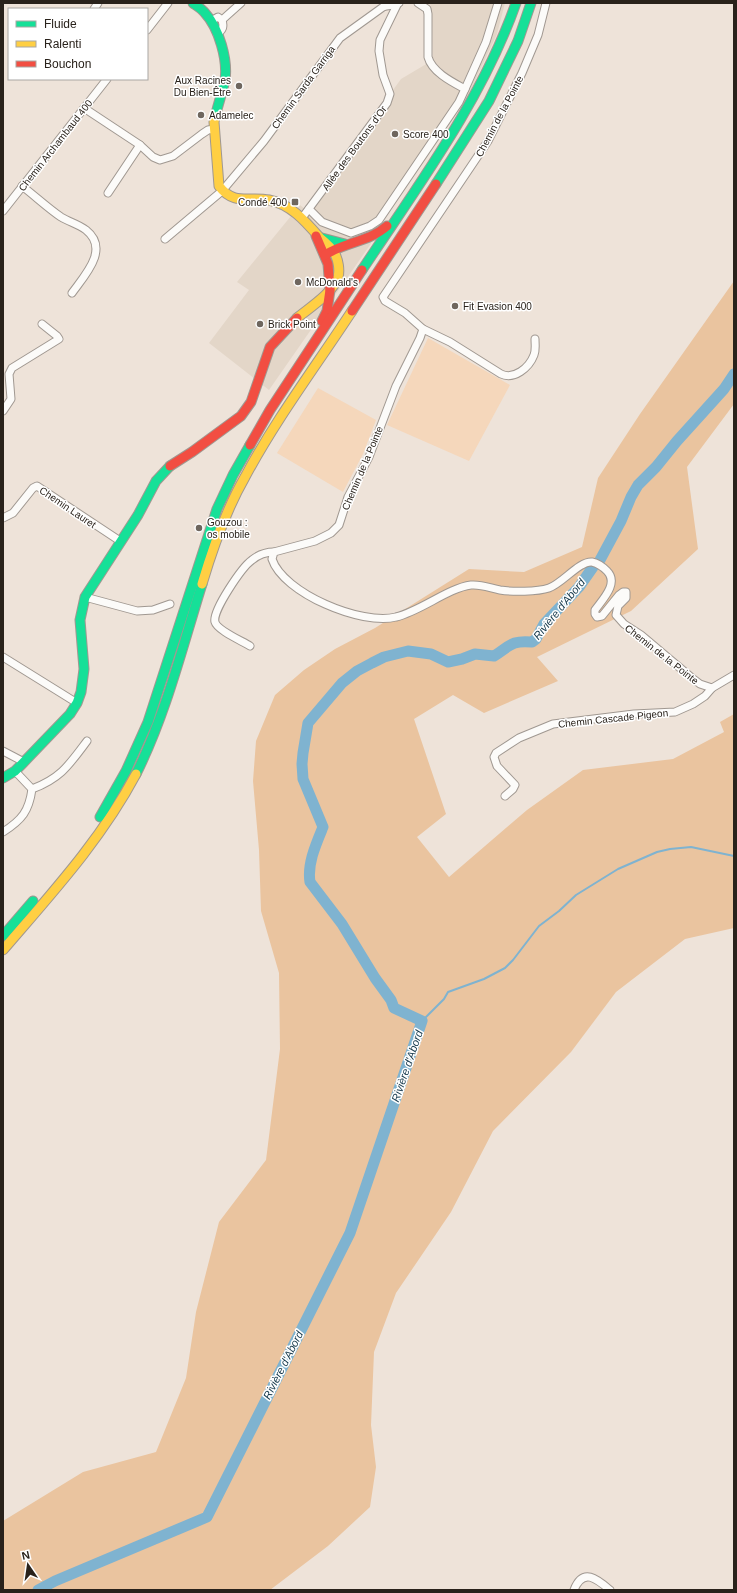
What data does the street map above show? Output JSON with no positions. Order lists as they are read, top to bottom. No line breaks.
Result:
{"streets":{"street":["Chemin Sarda Garriga","Chemin de la Pointe","Chemin Archambaud 400","Allée des Boutons d'Or","Chemin Lauret","Chemin Cascade Pigeon"]},"crossings":[["Chemin Sarda Garriga","Allée des Boutons d'Or"],["Chemin de la Pointe","Chemin Cascade Pigeon"]],"water":["Rivière d'Abord"],"places":{"other":["Aux Racines Du Bien-Être","Adamelec","Score 400","McDonald's","Fit Evasion 400","Brick Point","Gouzou : os mobile"],"transit":["Condé 400"]},"legend":["Fluide","Ralenti","Bouchon"],"north":"top"}
